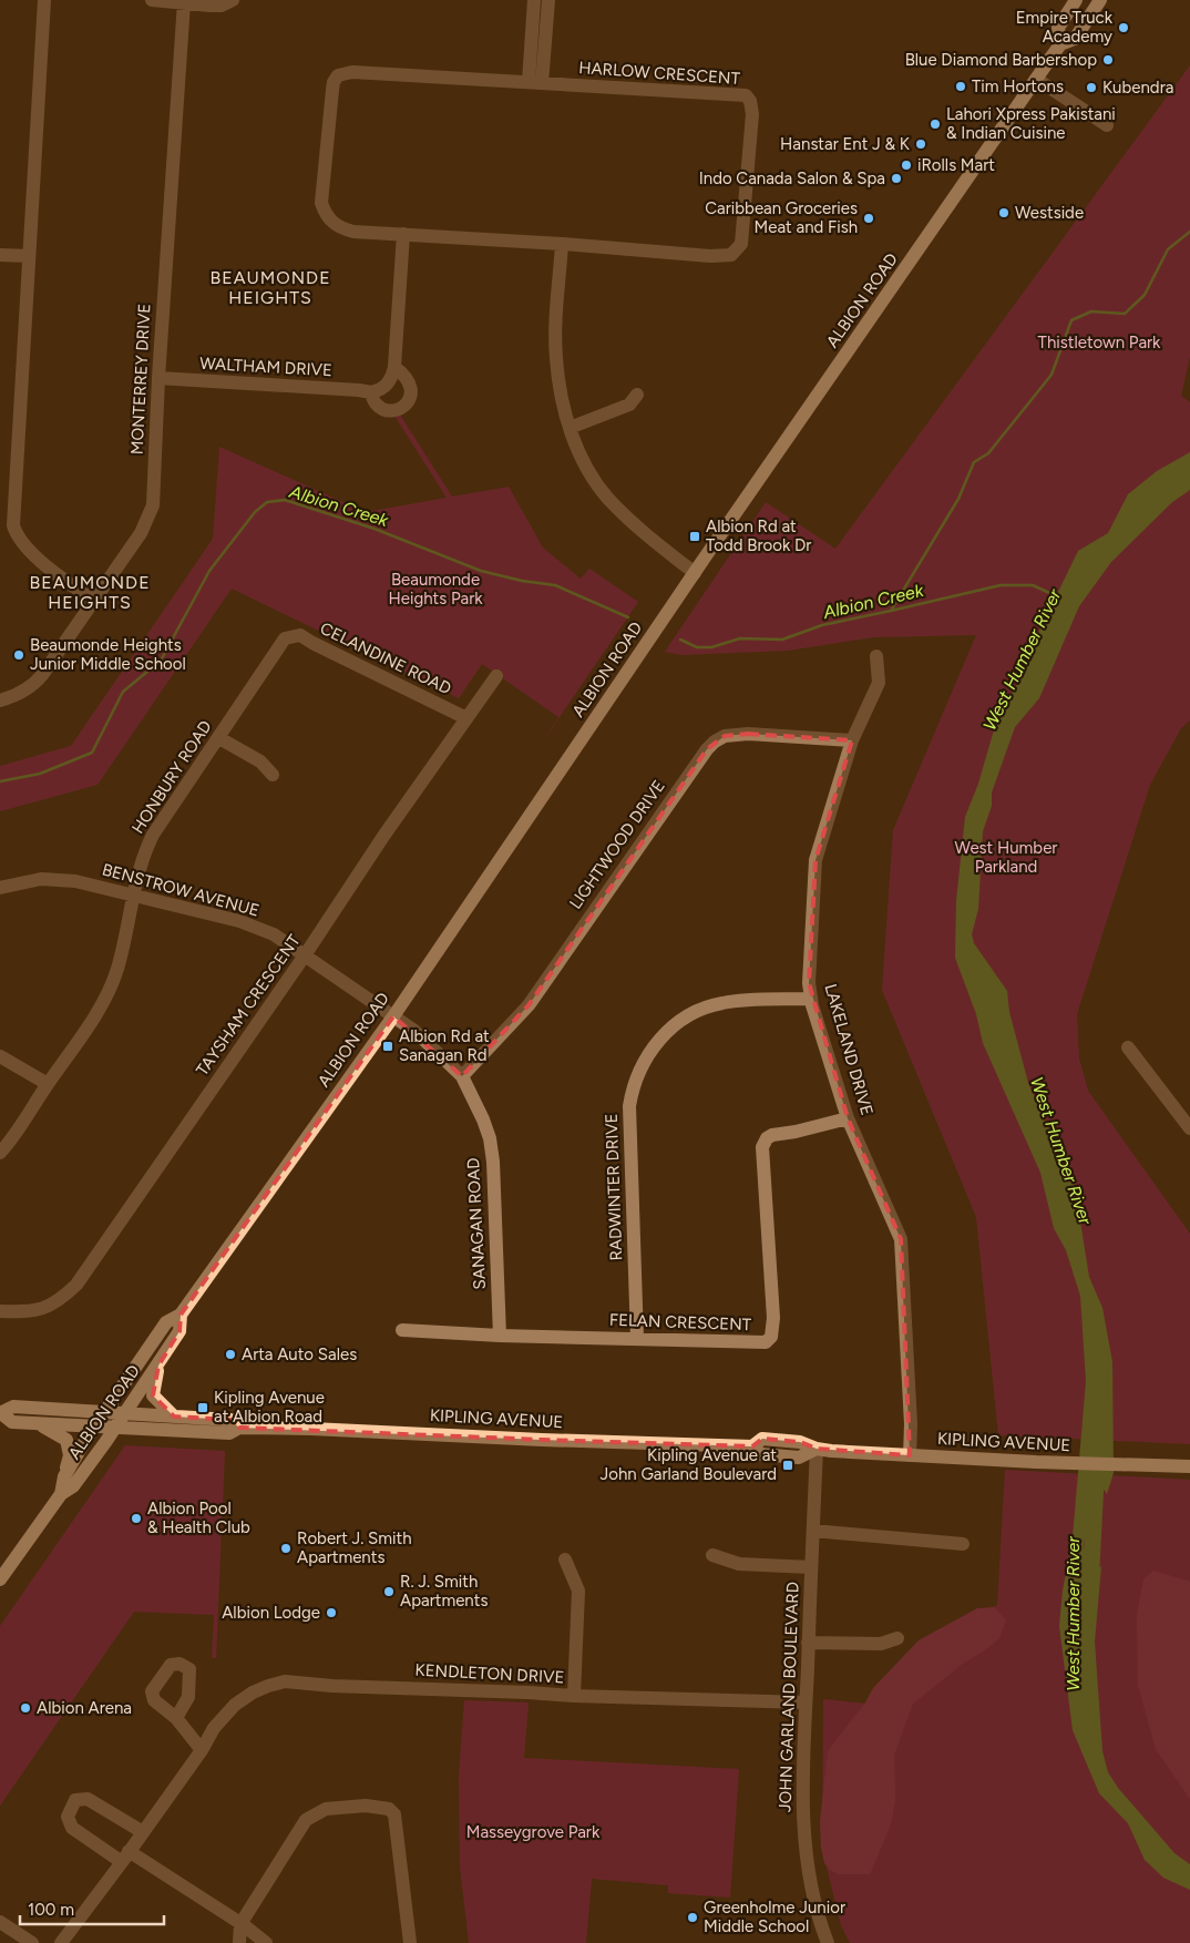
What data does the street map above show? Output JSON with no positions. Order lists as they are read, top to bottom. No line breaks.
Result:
{"streets":{"main road":["ALBION ROAD","KIPLING AVENUE"],"street":["HARLOW CRESCENT","WALTHAM DRIVE","MONTERREY DRIVE","CELANDINE ROAD","HONBURY ROAD","LIGHTWOOD DRIVE","BENSTROW AVENUE","TAYSHAM CRESCENT","LAKELAND DRIVE","RADWINTER DRIVE","SANAGAN ROAD","FELAN CRESCENT","KENDLETON DRIVE","JOHN GARLAND BOULEVARD"]},"crossings":[["ALBION ROAD","BENSTROW AVENUE"],["ALBION ROAD","SANAGAN ROAD"],["ALBION ROAD","KIPLING AVENUE"],["WALTHAM DRIVE","MONTERREY DRIVE"],["CELANDINE ROAD","HONBURY ROAD"],["CELANDINE ROAD","TAYSHAM CRESCENT"],["HONBURY ROAD","BENSTROW AVENUE"],["LIGHTWOOD DRIVE","LAKELAND DRIVE"],["LIGHTWOOD DRIVE","SANAGAN ROAD"],["BENSTROW AVENUE","TAYSHAM CRESCENT"],["BENSTROW AVENUE","SANAGAN ROAD"],["LAKELAND DRIVE","RADWINTER DRIVE"],["LAKELAND DRIVE","FELAN CRESCENT"],["LAKELAND DRIVE","KIPLING AVENUE"],["RADWINTER DRIVE","FELAN CRESCENT"],["SANAGAN ROAD","FELAN CRESCENT"],["KIPLING AVENUE","JOHN GARLAND BOULEVARD"],["KENDLETON DRIVE","JOHN GARLAND BOULEVARD"]],"districts":["BEAUMONDE HEIGHTS","BEAUMONDE HEIGHTS"],"water":["Albion Creek","West Humber River"],"parks":["Thistletown Park","Beaumonde Heights Park","West Humber Parkland","Masseygrove Park"],"places":{"other":["Empire Truck Academy","Blue Diamond Barbershop","Tim Hortons","Kubendra","Lahori Xpress Pakistani & Indian Cuisine","Hanstar Ent J & K","iRolls Mart","Indo Canada Salon & Spa","Westside","Caribbean Groceries Meat and Fish","Beaumonde Heights Junior Middle School","Arta Auto Sales","Albion Pool & Health Club","Robert J. Smith Apartments","R. J. Smith Apartments","Albion Lodge","Albion Arena","Greenholme Junior Middle School"],"transit":["Albion Rd at Todd Brook Dr","Albion Rd at Sanagan Rd","Kipling Avenue at Albion Road","Kipling Avenue at John Garland Boulevard"]},"scale_bar":"100 m"}
